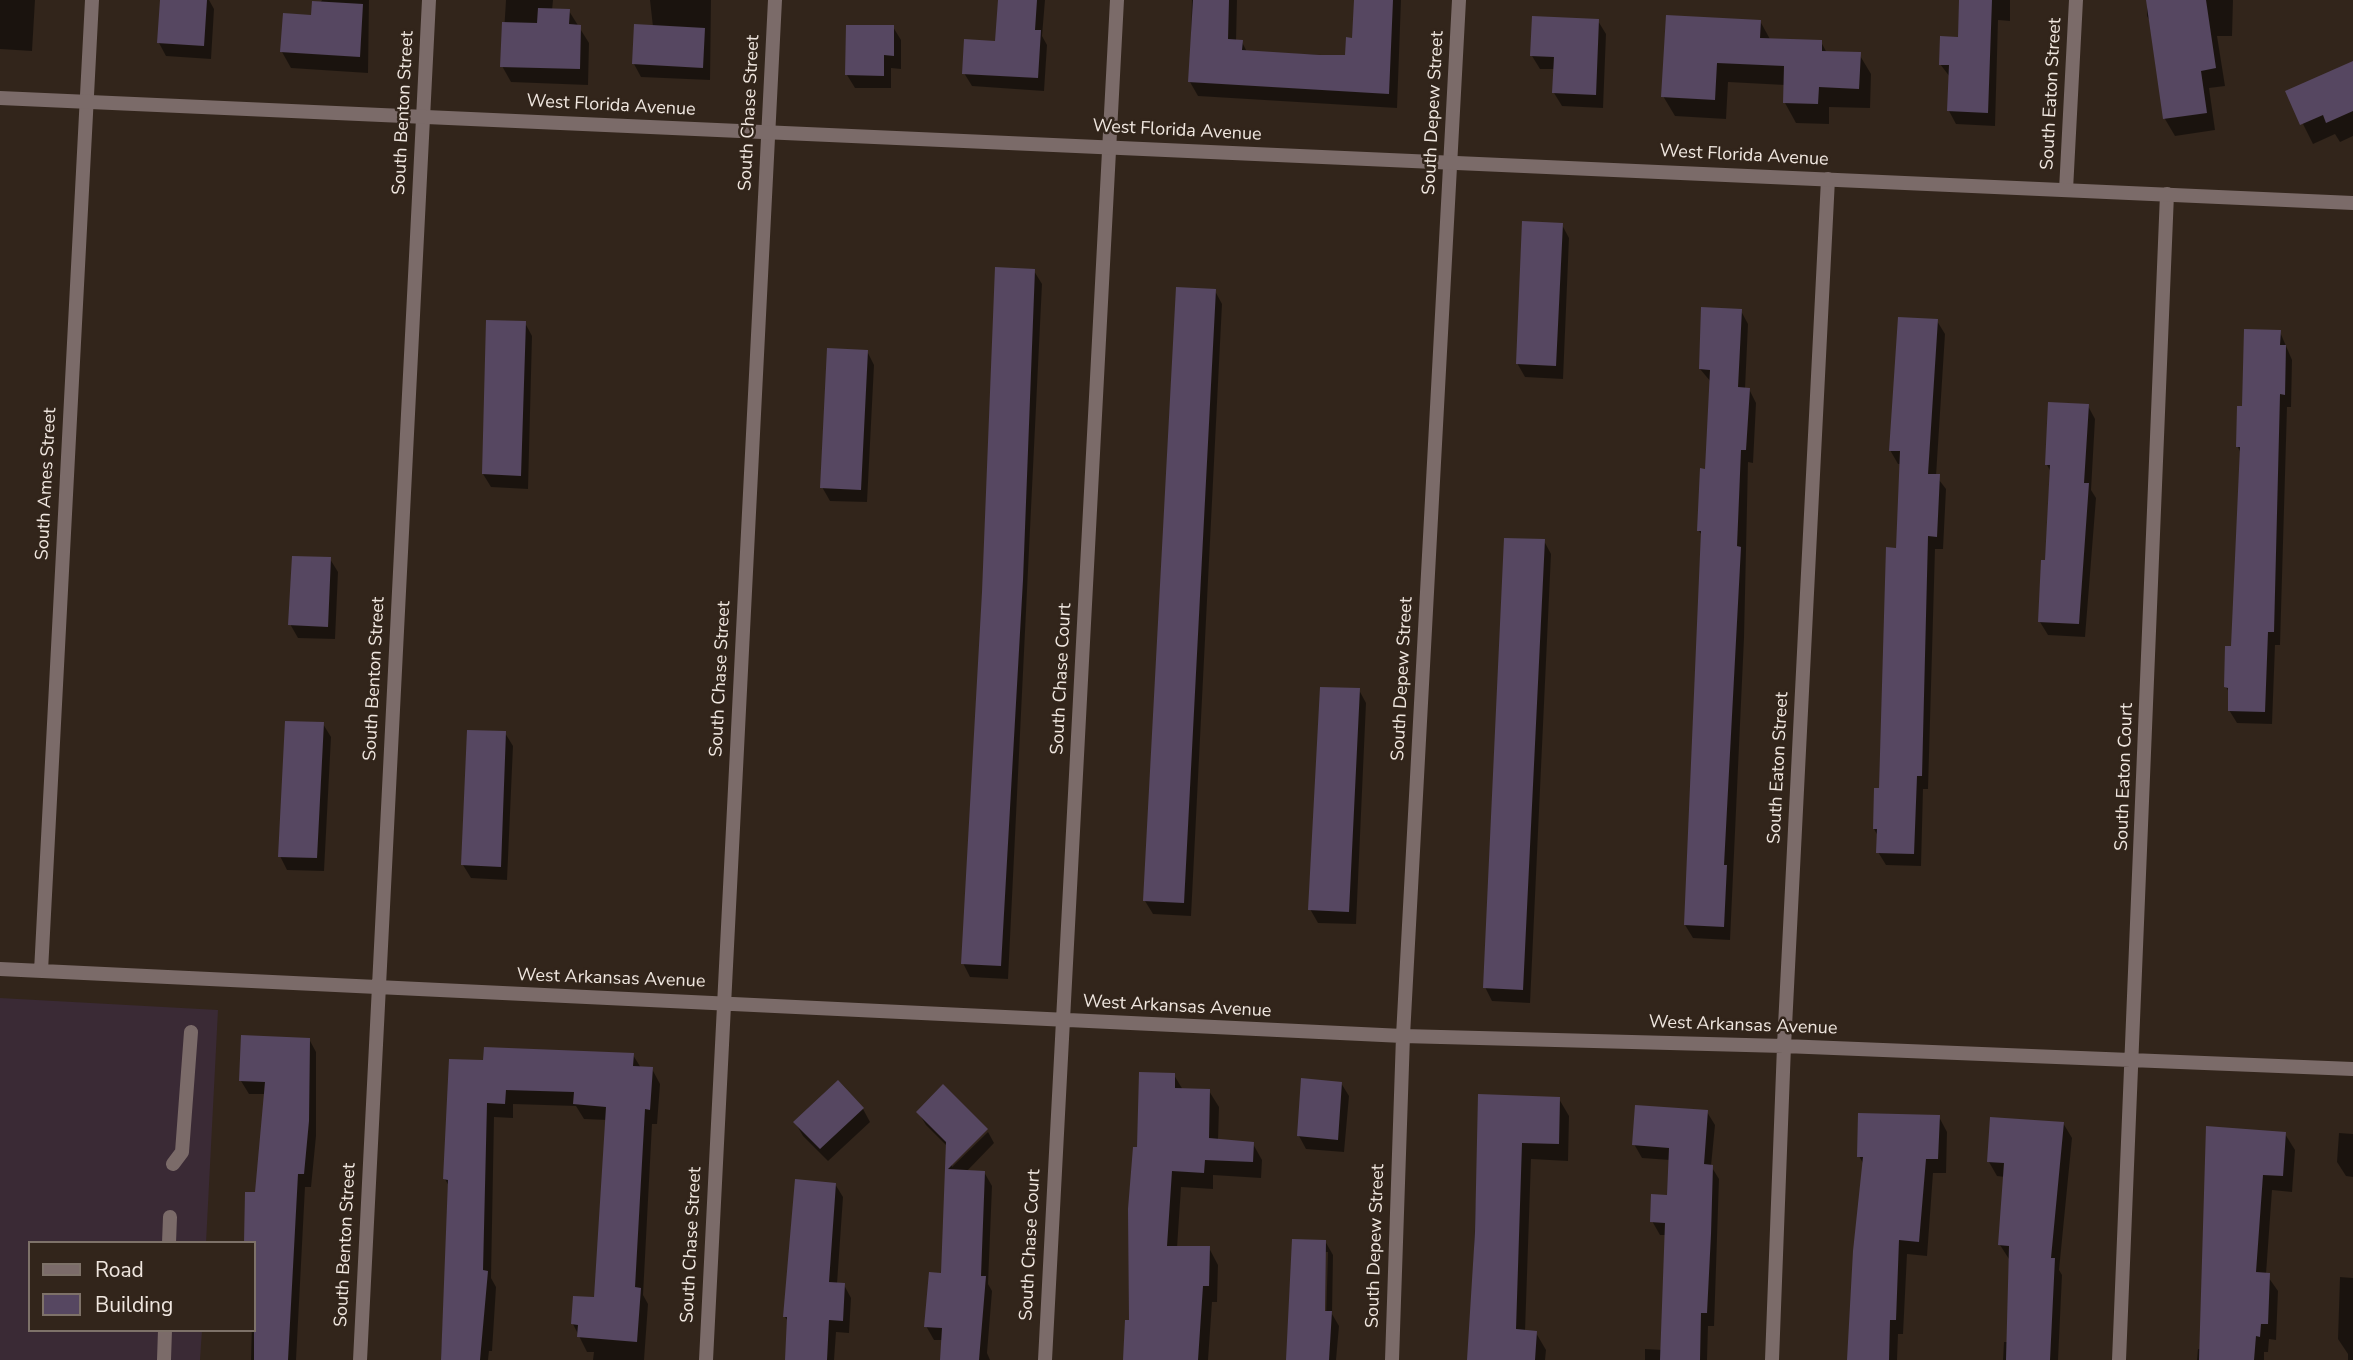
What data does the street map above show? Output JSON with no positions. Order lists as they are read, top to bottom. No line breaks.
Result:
{"streets":{"street":["South Eaton Street","West Florida Avenue","South Benton Street","South Chase Street","South Depew Street","South Ames Street","South Chase Court","South Eaton Court","West Arkansas Avenue"]},"crossings":[["South Eaton Street","West Florida Avenue"],["South Eaton Street","West Arkansas Avenue"],["West Florida Avenue","South Benton Street"],["West Florida Avenue","South Chase Street"],["West Florida Avenue","South Depew Street"],["West Florida Avenue","South Ames Street"],["West Florida Avenue","South Chase Court"],["West Florida Avenue","South Eaton Court"],["South Benton Street","West Arkansas Avenue"],["South Chase Street","West Arkansas Avenue"],["South Depew Street","West Arkansas Avenue"],["South Ames Street","West Arkansas Avenue"],["South Chase Court","West Arkansas Avenue"],["South Eaton Court","West Arkansas Avenue"]],"legend":["Road","Building"]}
